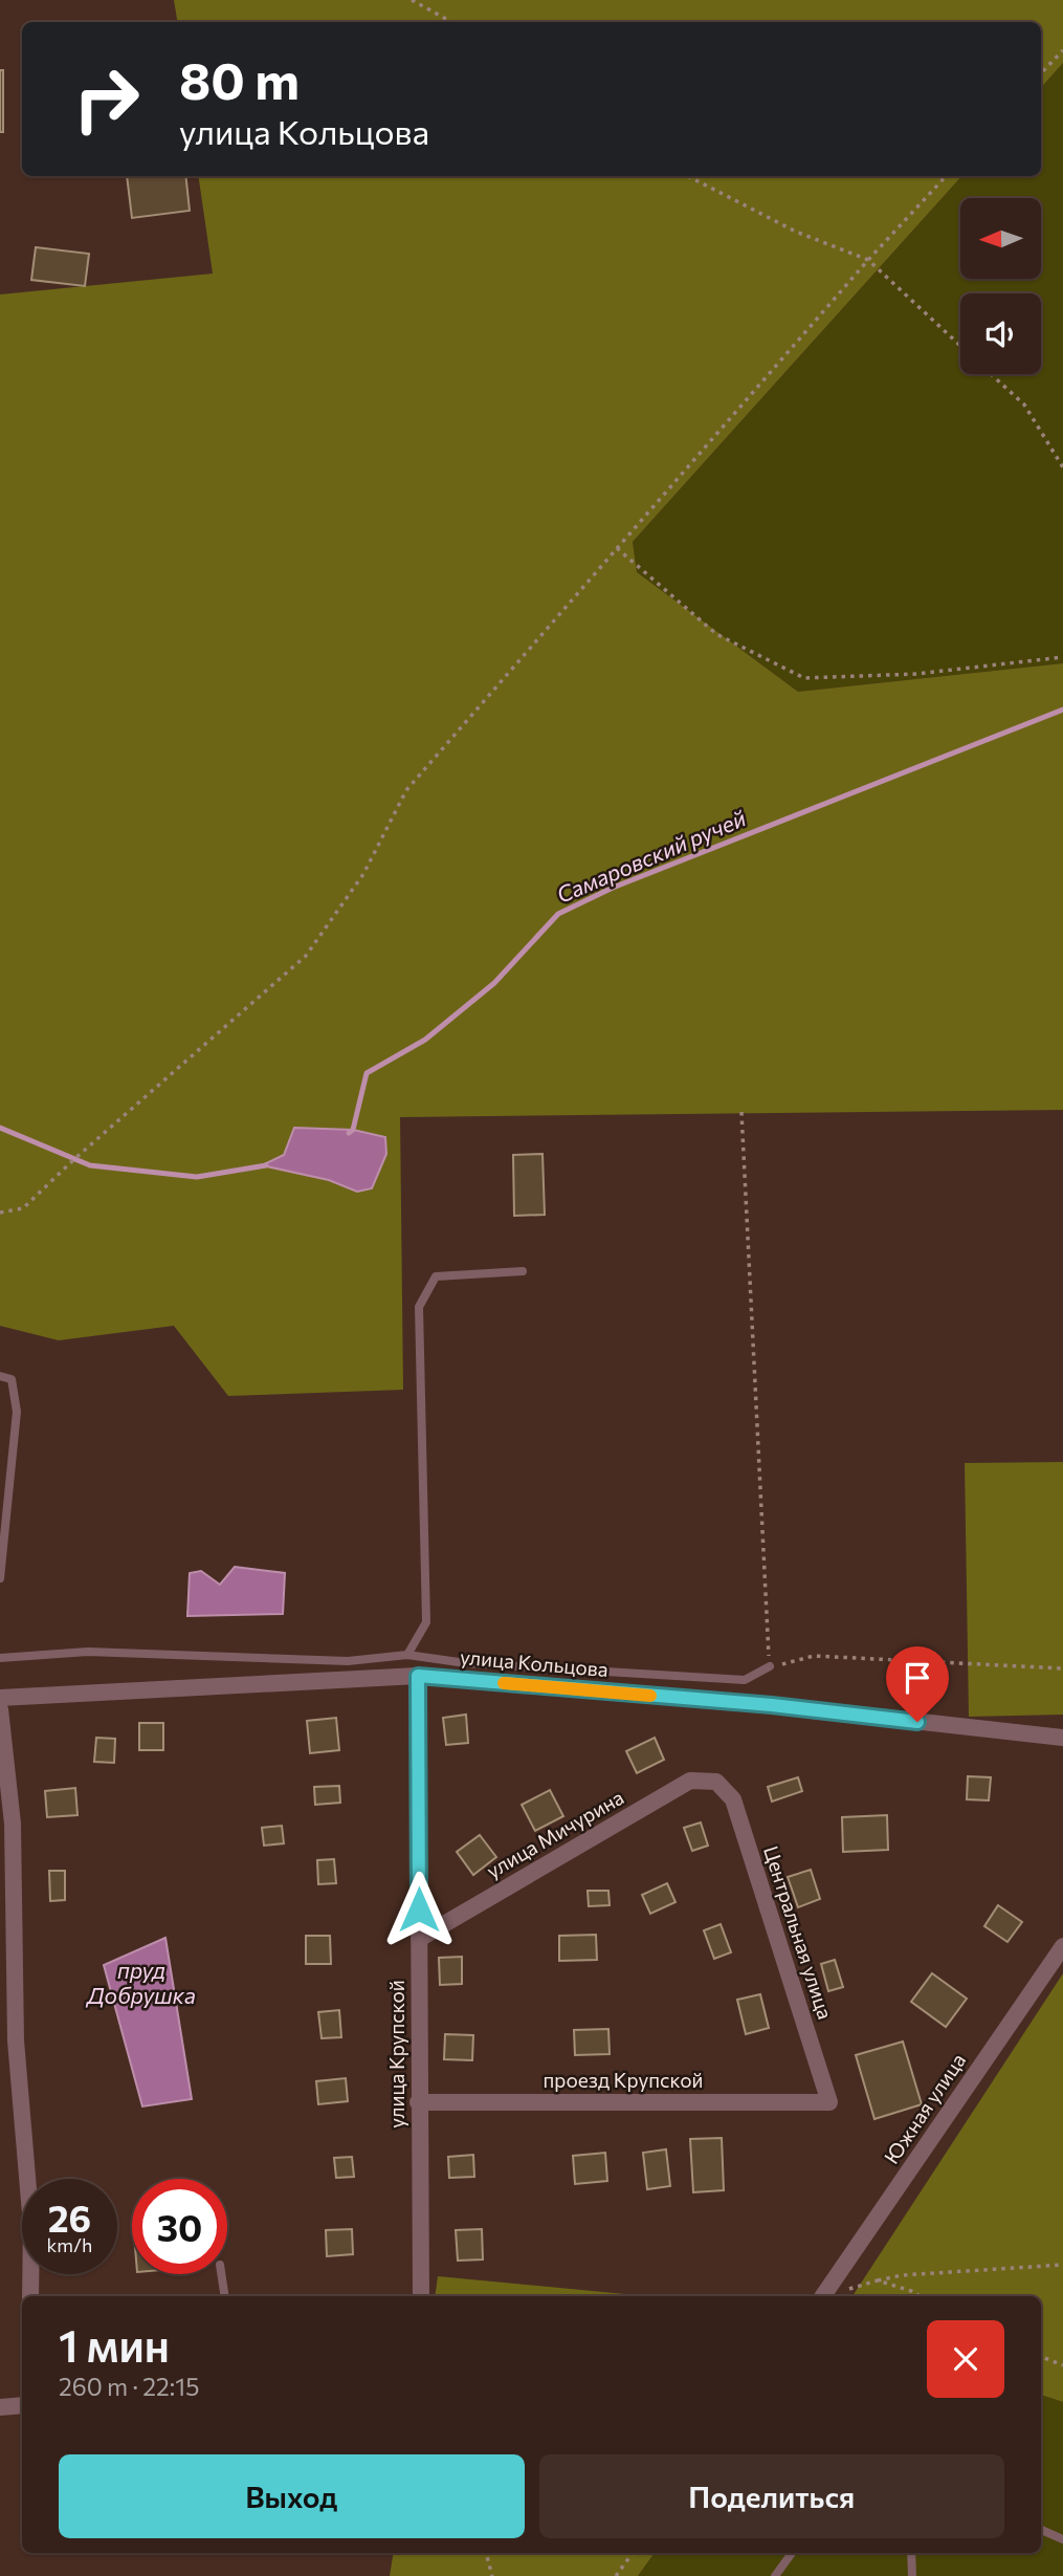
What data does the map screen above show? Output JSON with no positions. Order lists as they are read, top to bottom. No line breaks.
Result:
{"streets":{"street":["улица Кольцова","улица Мичурина","Центральная улица","улица Крупской","проезд Крупской","Южная улица"]},"crossings":[["улица Кольцова","улица Крупской"],["улица Мичурина","Центральная улица"],["улица Мичурина","улица Крупской"],["Центральная улица","проезд Крупской"],["улица Крупской","проезд Крупской"]],"water":["Самаровский ручей","пруд Добрушка"],"north":"left","page":{"turn":["80 m","улица Кольцова"],"speed":"26 km/h","limit":"30","heading":["1 мин","260 m · 22:15"],"buttons":["Выход","Поделиться"]}}
